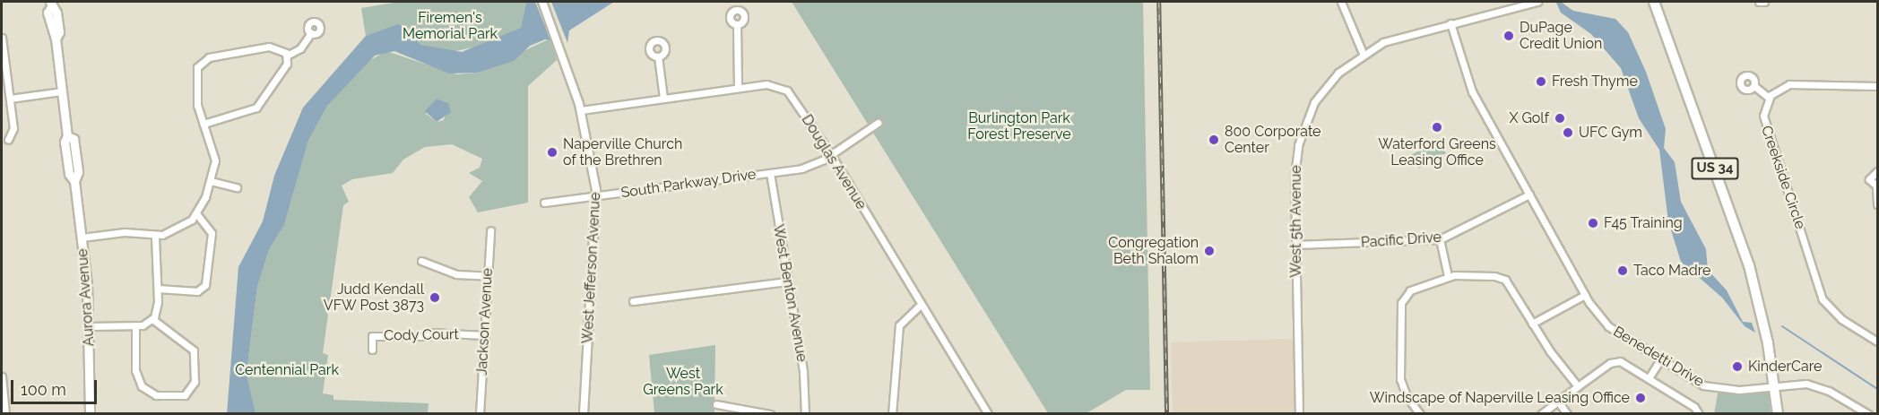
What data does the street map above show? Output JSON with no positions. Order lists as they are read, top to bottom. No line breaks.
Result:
{"streets":{"main road":["US 34","Aurora Avenue"],"street":["Douglas Avenue","Creekside Circle","South Parkway Drive","West 5th Avenue","Pacific Drive","West Jefferson Avenue","West Benton Avenue","Jackson Avenue","Cody Court","Benedetti Drive"]},"crossings":[["Douglas Avenue","South Parkway Drive"],["Douglas Avenue","West Jefferson Avenue"],["US 34","Benedetti Drive"],["South Parkway Drive","West Jefferson Avenue"],["South Parkway Drive","West Benton Avenue"],["West 5th Avenue","Pacific Drive"],["West 5th Avenue","Benedetti Drive"],["Pacific Drive","Benedetti Drive"],["Jackson Avenue","Cody Court"]],"parks":["Firemen's Memorial Park","Burlington Park Forest Preserve","Centennial Park","West Greens Park"],"places":["DuPage Credit Union","Fresh Thyme","X Golf","Waterford Greens Leasing Office","UFC Gym","800 Corporate Center","Naperville Church of the Brethren","F45 Training","Congregation Beth Shalom","Taco Madre","Judd Kendall VFW Post 3873","KinderCare","Windscape of Naperville Leasing Office"],"scale_bar":"100 m"}
